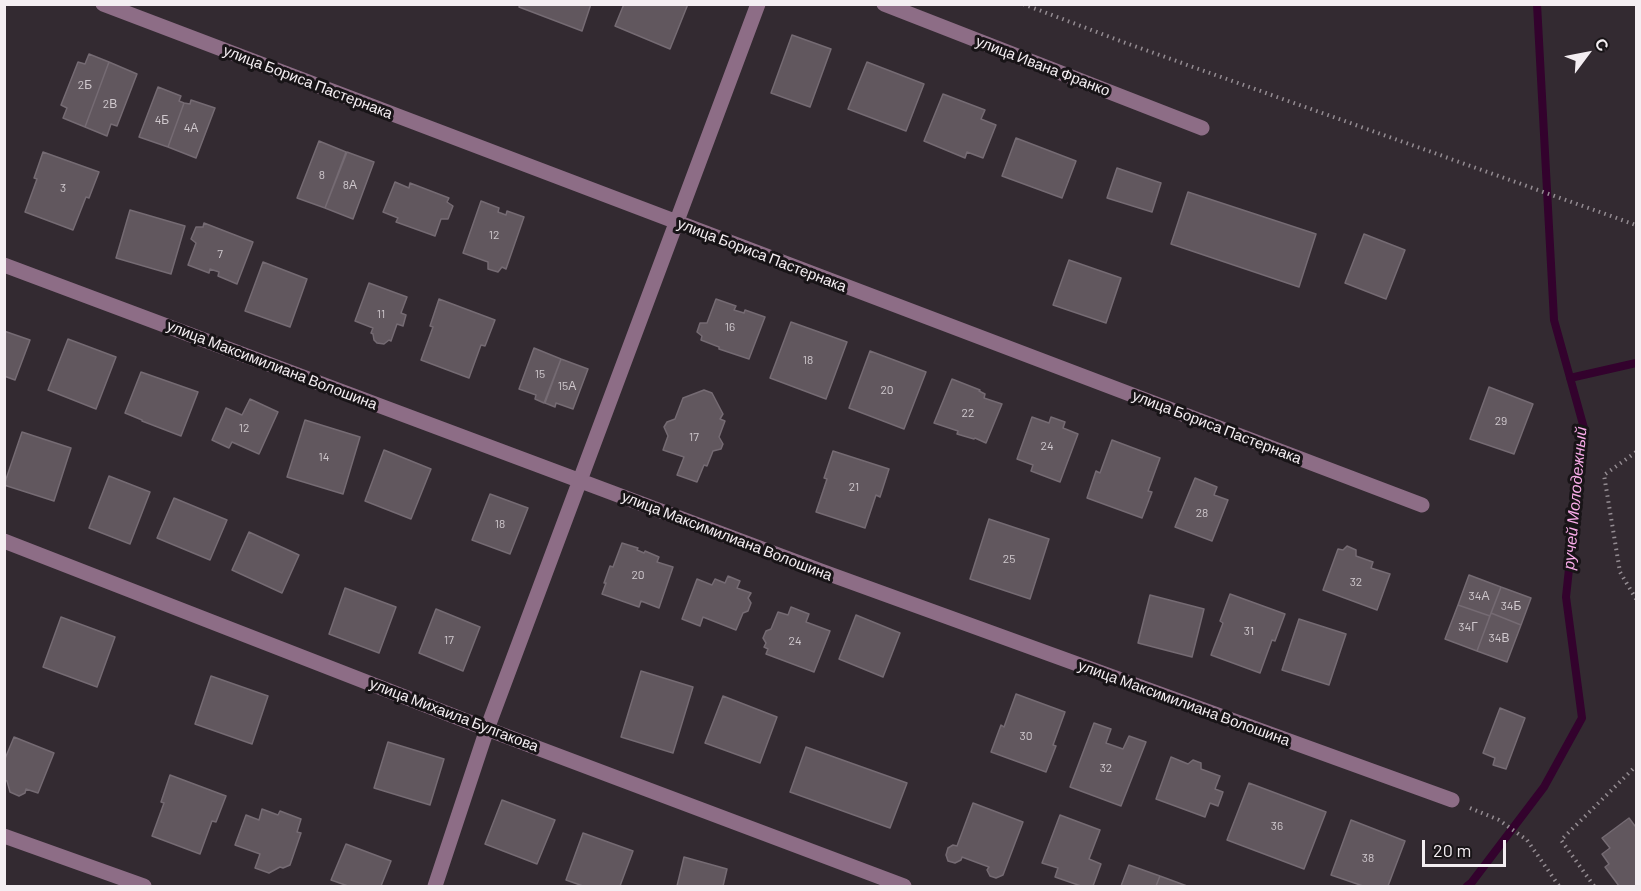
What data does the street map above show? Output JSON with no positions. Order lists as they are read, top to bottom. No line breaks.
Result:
{"streets":{"street":["улица Ивана Франко","улица Бориса Пастернака","улица Максимилиана Волошина","улица Михаила Булгакова"]},"water":["ручей Молодежный"],"house_numbers":["2Б","2В","4Б","4А","8","8А","3","12","7","11","16","18","15","15А","20","22","29","12","17","24","14","21","28","18","25","20","32","34А","34Б","34Г","31","34В","17","24","30","32","36","38"],"scale_bar":"20 m","north":"top right"}
